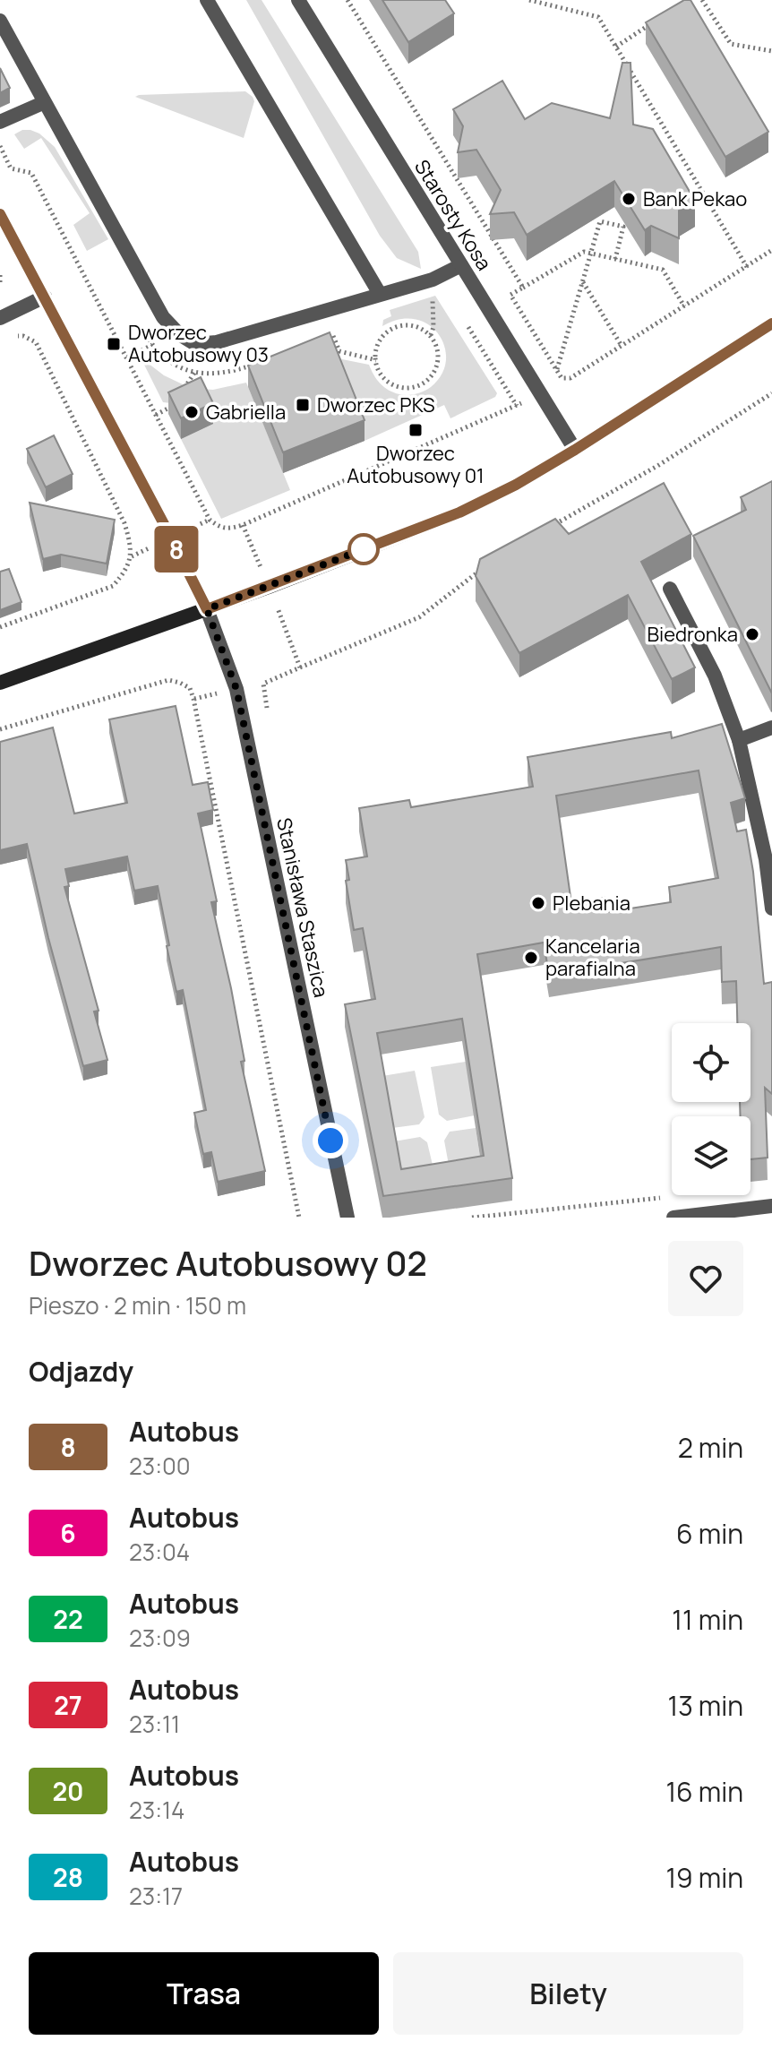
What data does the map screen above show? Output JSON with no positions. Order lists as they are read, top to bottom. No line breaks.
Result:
{"streets":{"street":["Starosty Kosa","Stanisława Staszica"]},"places":{"other":["Bank Pekao","Gabriella","Biedronka","Plebania","Kancelaria parafialna"],"transit":["Dworzec Autobusowy 03","Dworzec PKS","Dworzec Autobusowy 01"]},"lines":["bus line 8"],"page":{"on_map":"8","heading":[["Dworzec Autobusowy 02","Pieszo · 2 min · 150 m"],"Odjazdy"],"list":[{"mark":"8","name":"Autobus","note":"23:00","value":"2 min"},{"mark":"6","name":"Autobus","note":"23:04","value":"6 min"},{"mark":"22","name":"Autobus","note":"23:09","value":"11 min"},{"mark":"27","name":"Autobus","note":"23:11","value":"13 min"},{"mark":"20","name":"Autobus","note":"23:14","value":"16 min"},{"mark":"28","name":"Autobus","note":"23:17","value":"19 min"}],"buttons":["Trasa","Bilety"]}}
